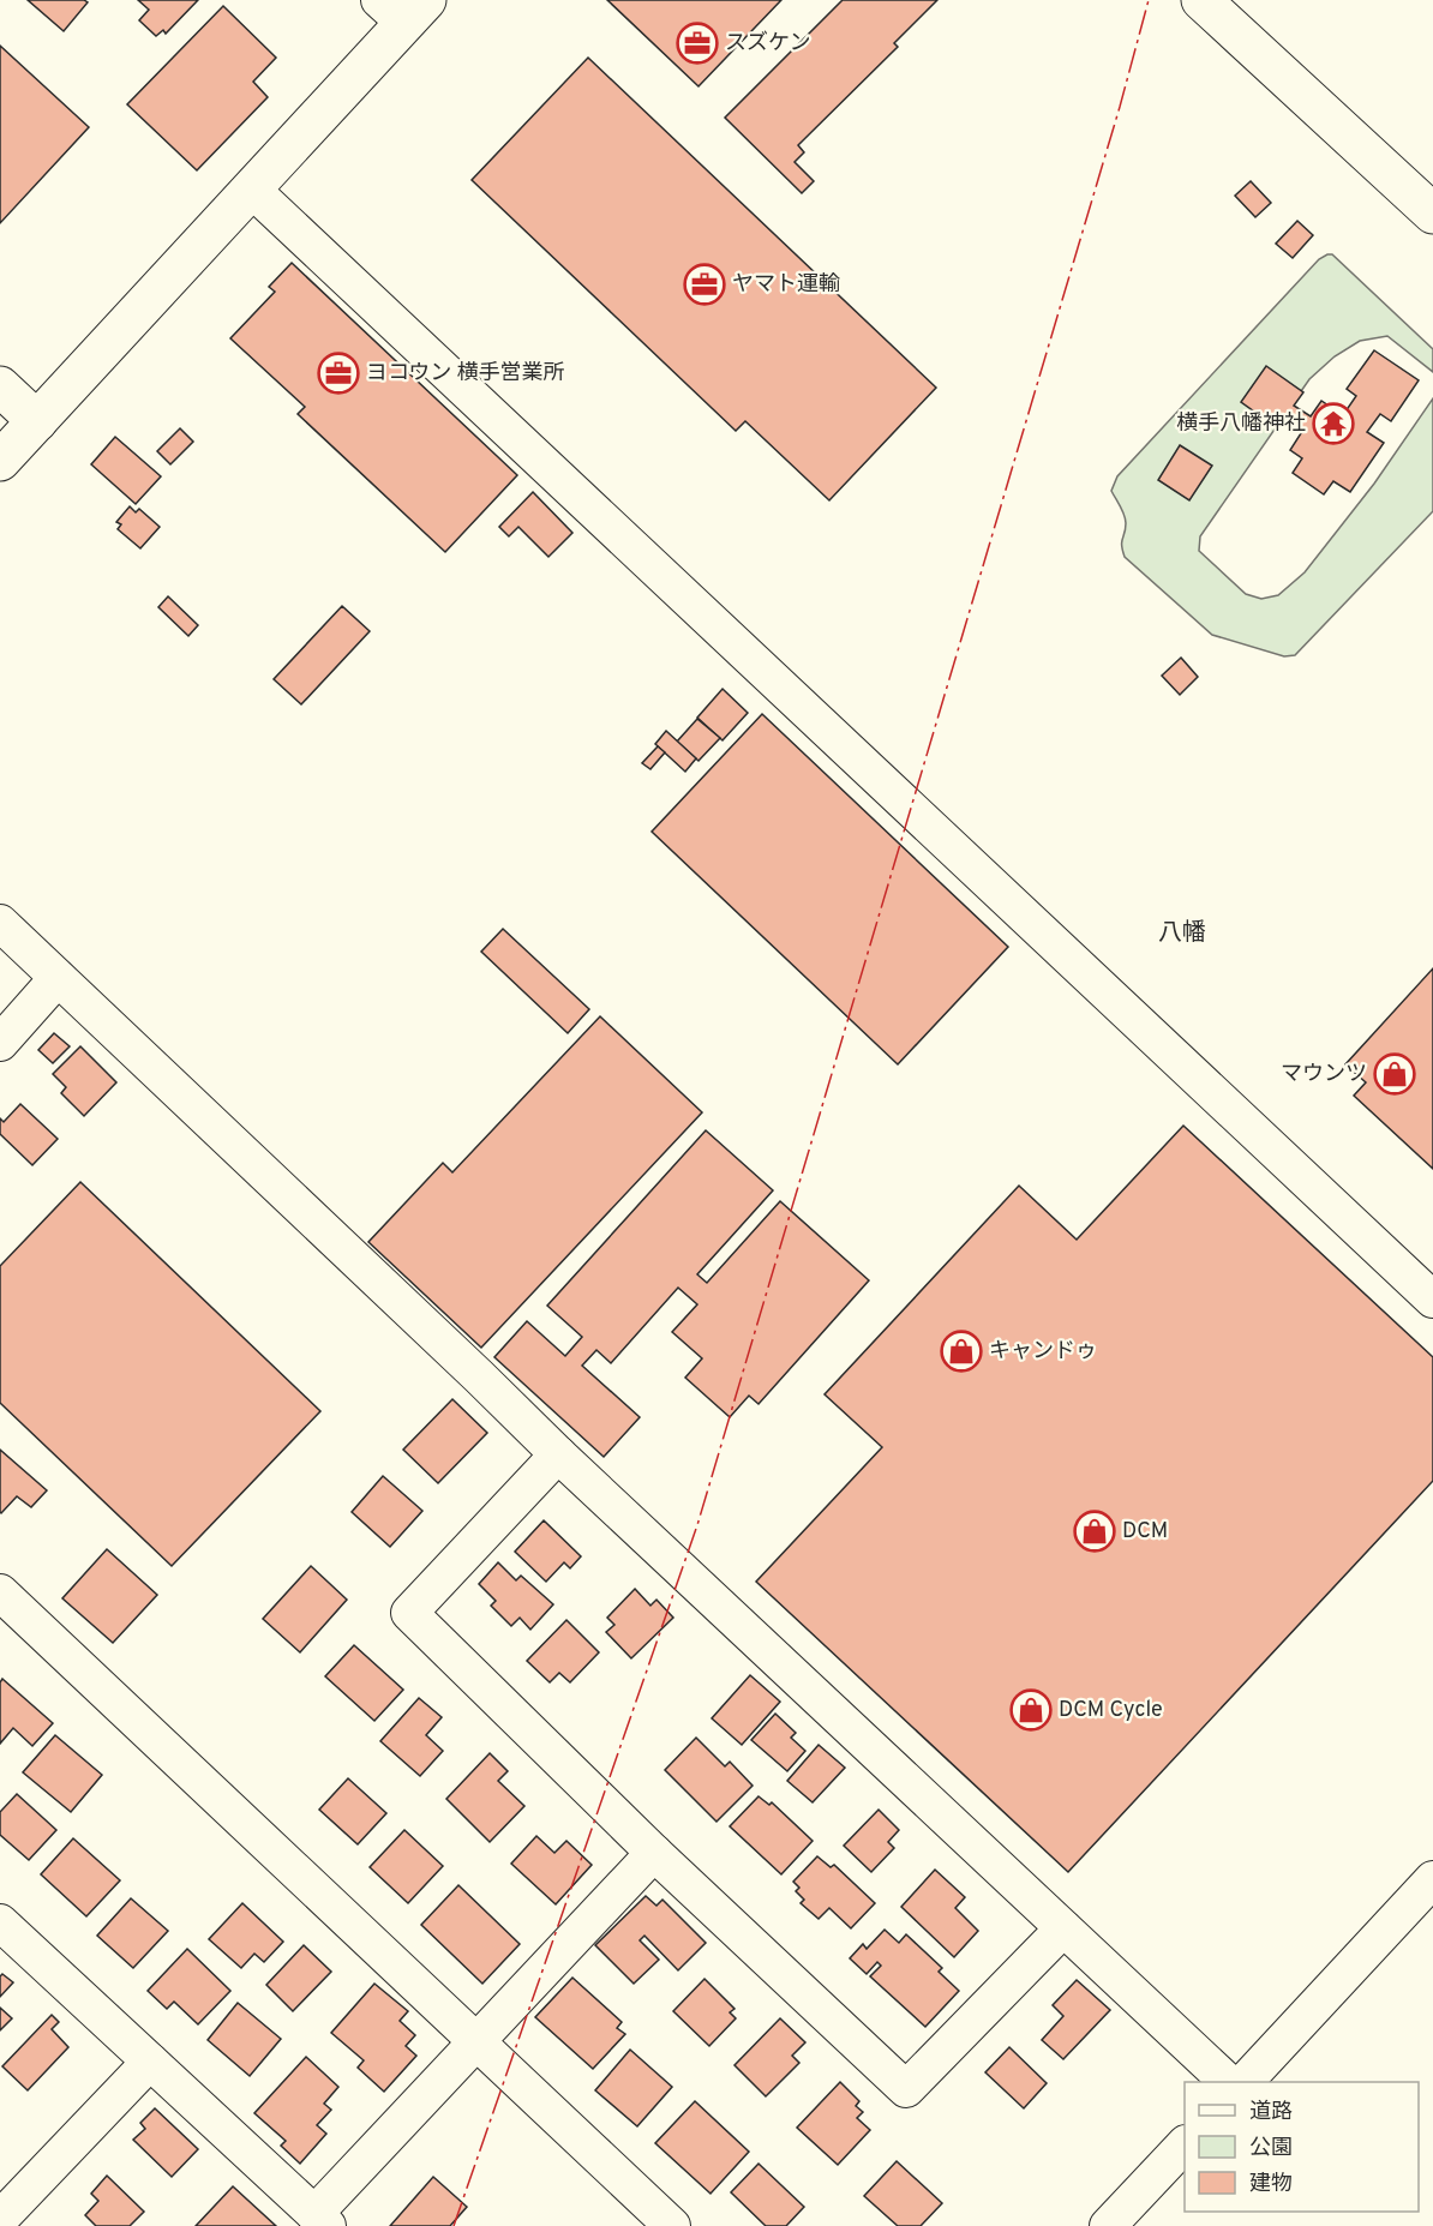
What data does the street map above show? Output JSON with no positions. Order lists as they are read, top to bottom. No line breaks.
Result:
{"districts":["八幡"],"places":{"office":["スズケン","ヤマト運輸","ヨコウン 横手営業所"],"temple":["横手八幡神社"],"shop":["マウンツ","キャンドゥ","DCM","DCM Cycle"]},"legend":["道路","公園","建物"]}
